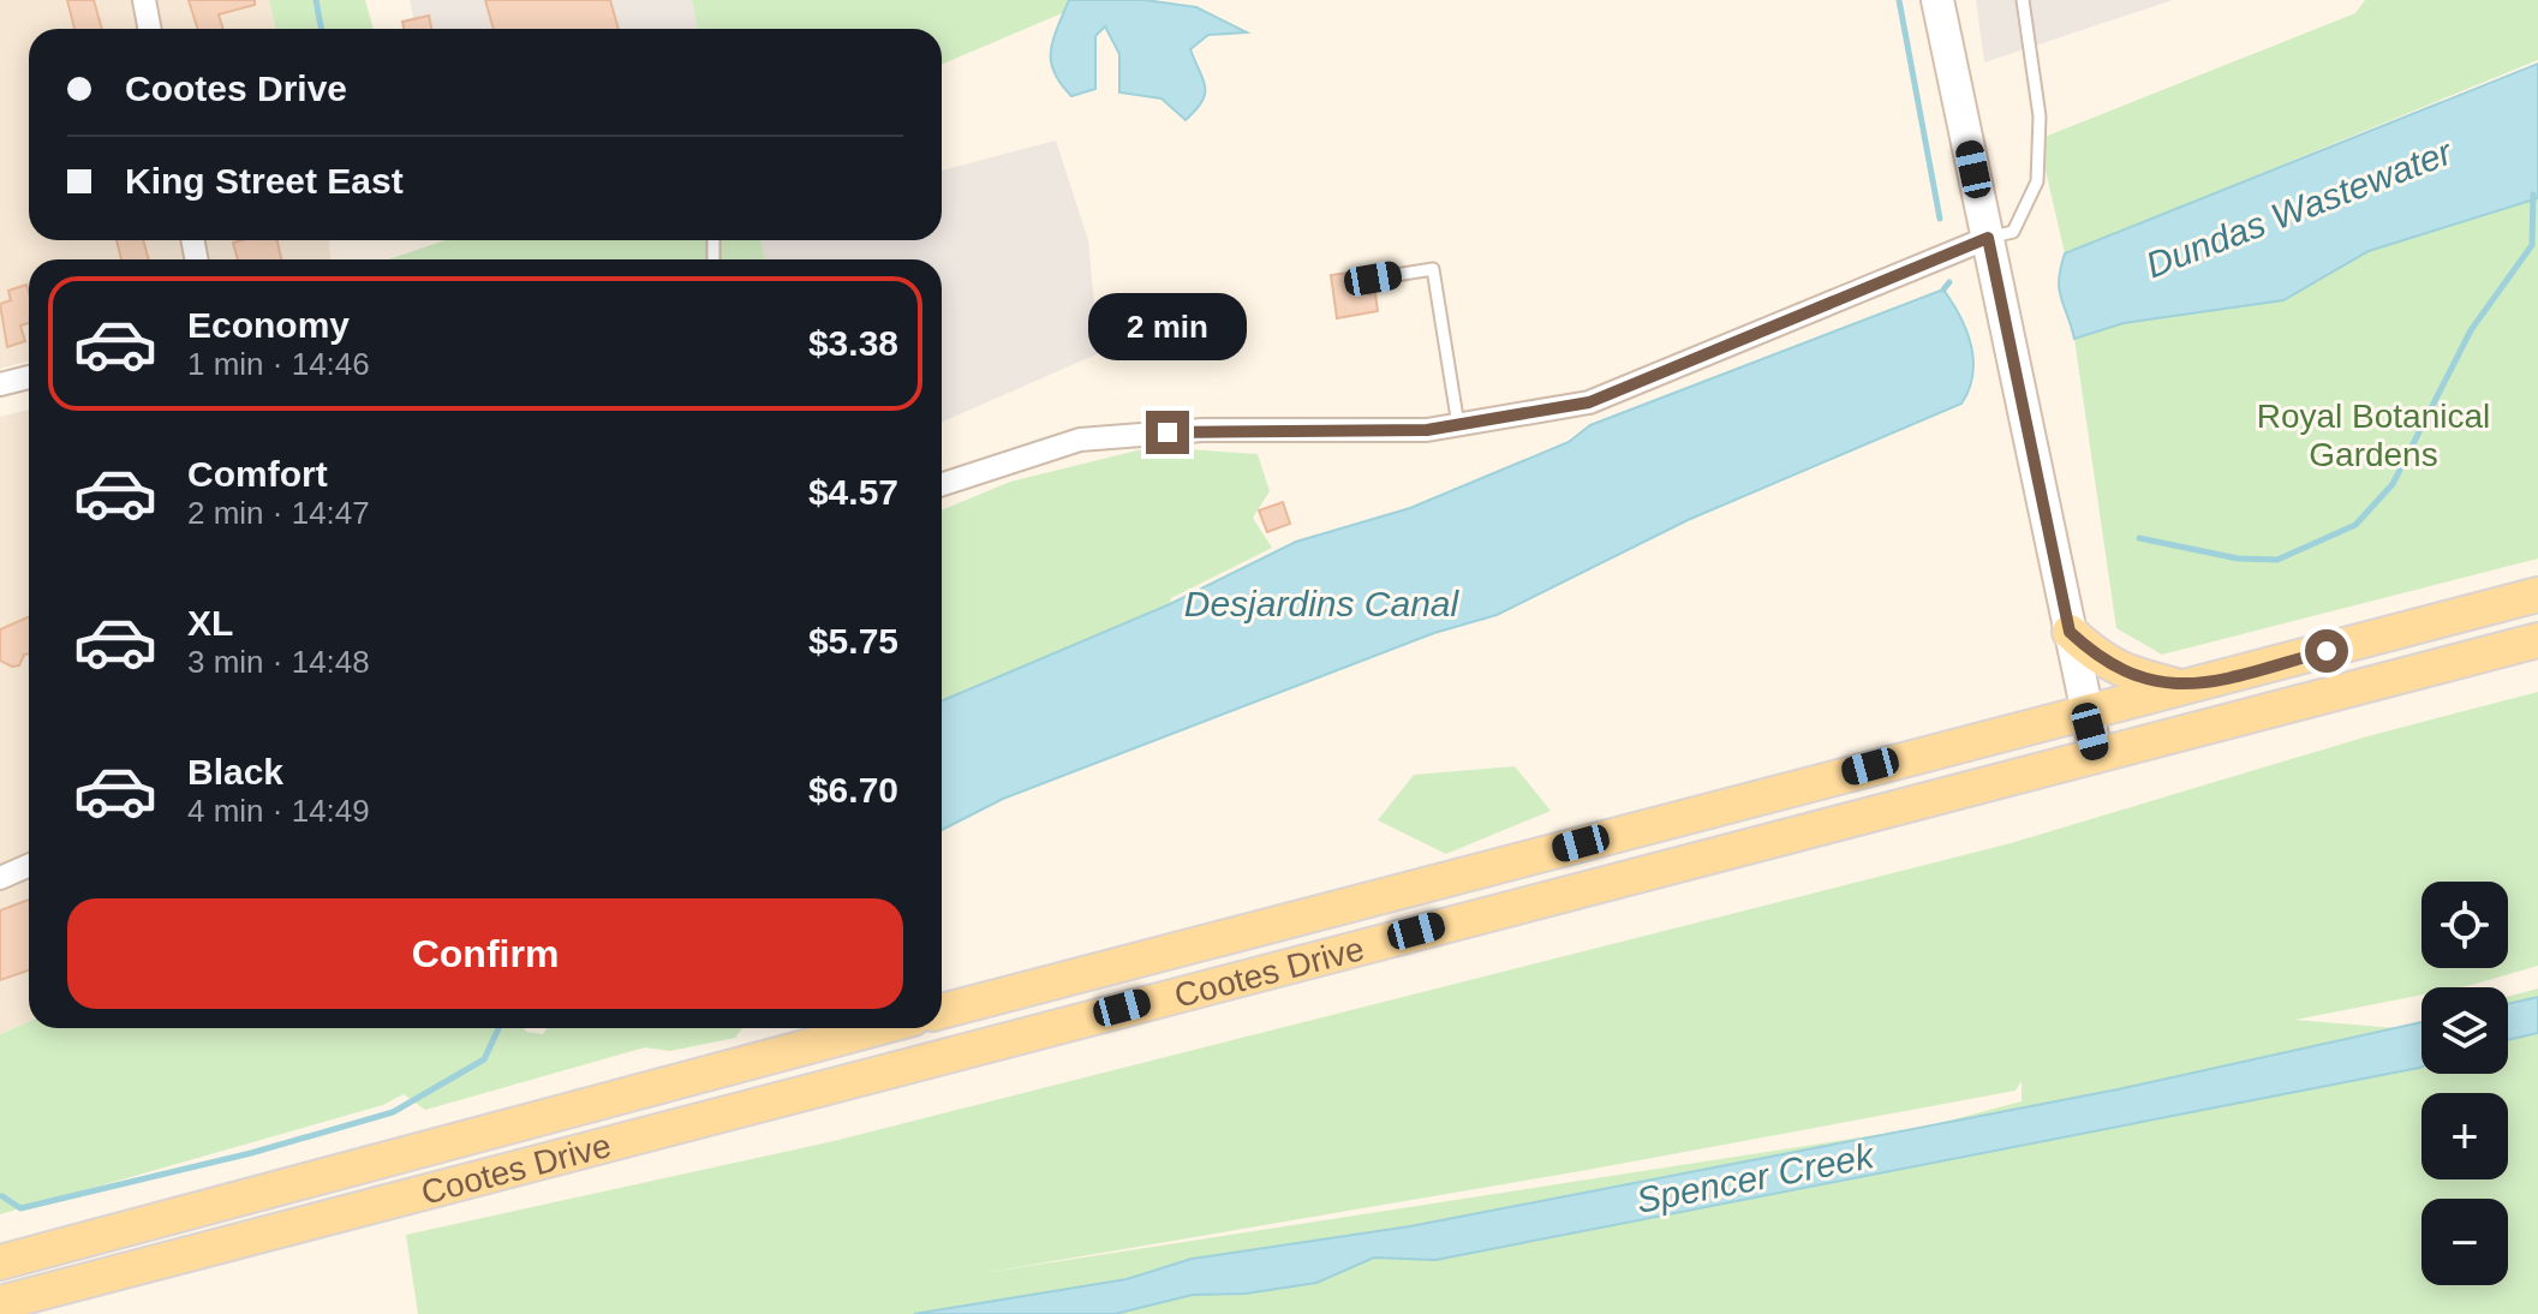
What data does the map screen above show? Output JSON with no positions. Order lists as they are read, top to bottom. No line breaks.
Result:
{"streets":{"main road":["Cootes Drive"]},"water":["Dundas Wastewater","Desjardins Canal","Spencer Creek"],"parks":["Royal Botanical Gardens"],"page":{"banner":["Cootes Drive","King Street East"],"list":[{"name":"Economy","note":"1 min · 14:46","value":"$3.38"},{"name":"Comfort","note":"2 min · 14:47","value":"$4.57"},{"name":"XL","note":"3 min · 14:48","value":"$5.75"},{"name":"Black","note":"4 min · 14:49","value":"$6.70"}],"bubble":"2 min","buttons":"Confirm","map_buttons":["+","−"]}}
